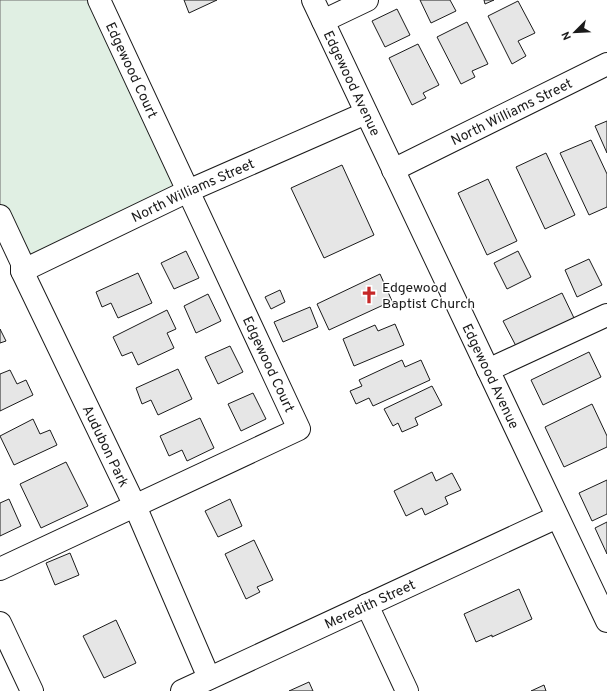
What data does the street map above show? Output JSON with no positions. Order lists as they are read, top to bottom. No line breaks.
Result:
{"streets":{"street":["Edgewood Court","Edgewood Avenue","North Williams Street","Audubon Park","Meredith Street"]},"crossings":[["Edgewood Court","North Williams Street"],["Edgewood Court","Audubon Park"],["Edgewood Avenue","North Williams Street"],["Edgewood Avenue","Meredith Street"],["North Williams Street","Audubon Park"],["Audubon Park","Meredith Street"]],"places":{"church":["Edgewood Baptist Church"]},"north":"bottom left"}
